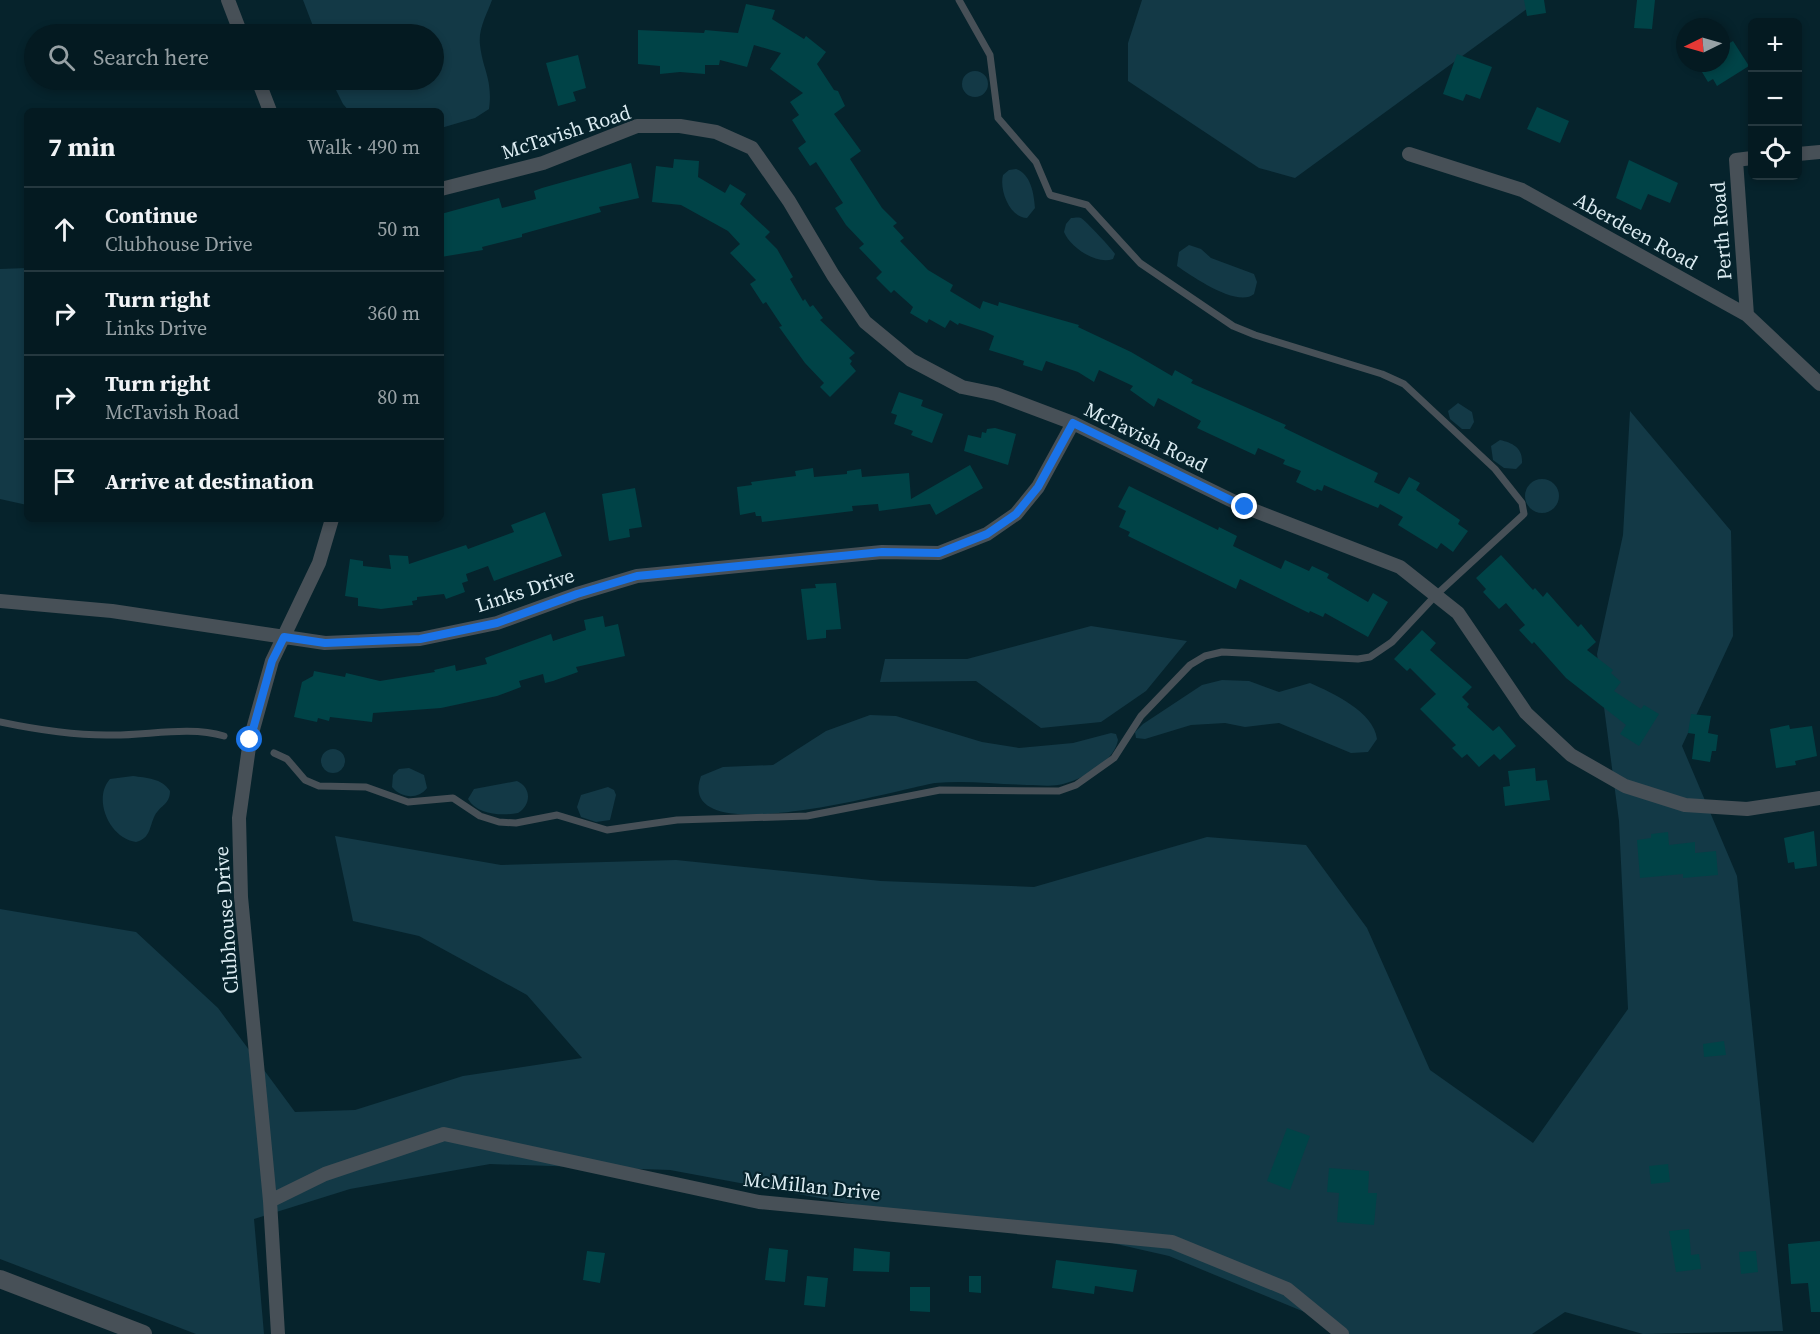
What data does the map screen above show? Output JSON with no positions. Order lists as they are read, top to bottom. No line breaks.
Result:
{"streets":{"street":["McTavish Road","Aberdeen Road","Perth Road","Links Drive","Clubhouse Drive","McMillan Drive"]},"crossings":[["McTavish Road","Links Drive"],["Aberdeen Road","Perth Road"],["Links Drive","Clubhouse Drive"],["Clubhouse Drive","McMillan Drive"]],"north":"left","page":{"map_buttons":["+","−"],"search":"Search here","heading":["7 min","Walk · 490 m"],"list":[["Continue","Clubhouse Drive","50 m"],["Turn right","Links Drive","360 m"],["Turn right","McTavish Road","80 m"],"Arrive at destination"]}}
